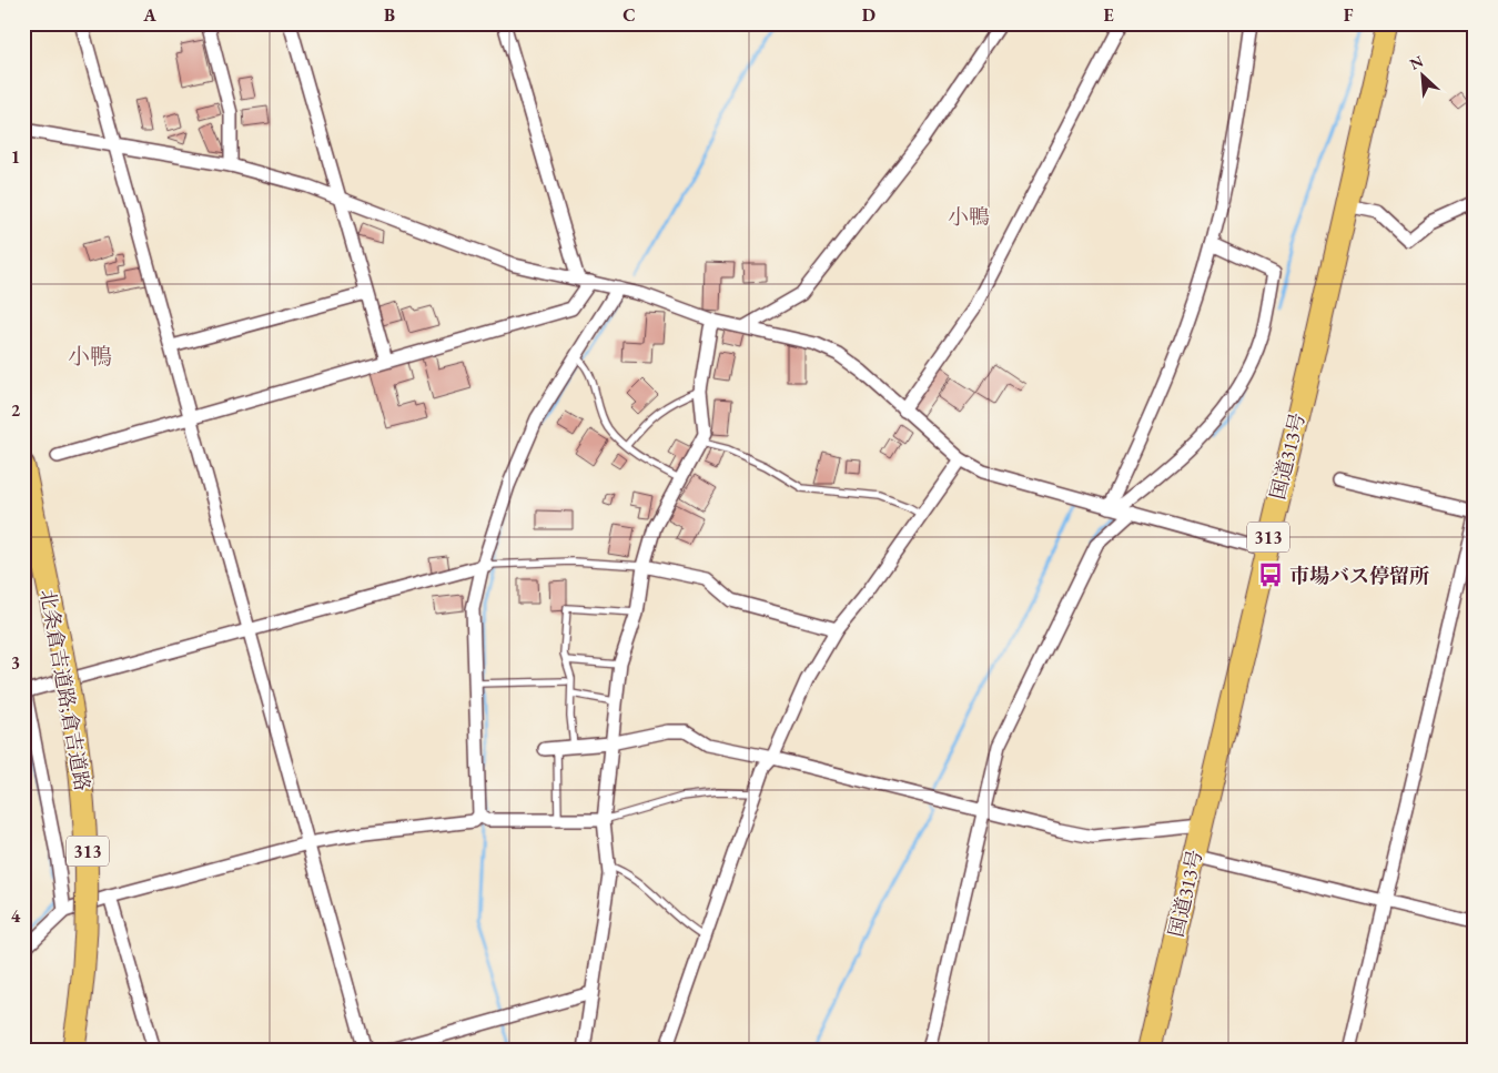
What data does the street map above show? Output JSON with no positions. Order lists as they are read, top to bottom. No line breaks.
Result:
{"streets":{"highway":["国道313号","313","北条倉吉道路;倉吉道路"]},"districts":["小鴨","小鴨"],"places":{"bus stop":["市場バス停留所"]},"north":"top left","grid":{"columns":["A","B","C","D","E","F"],"rows":["1","2","3","4"]}}
